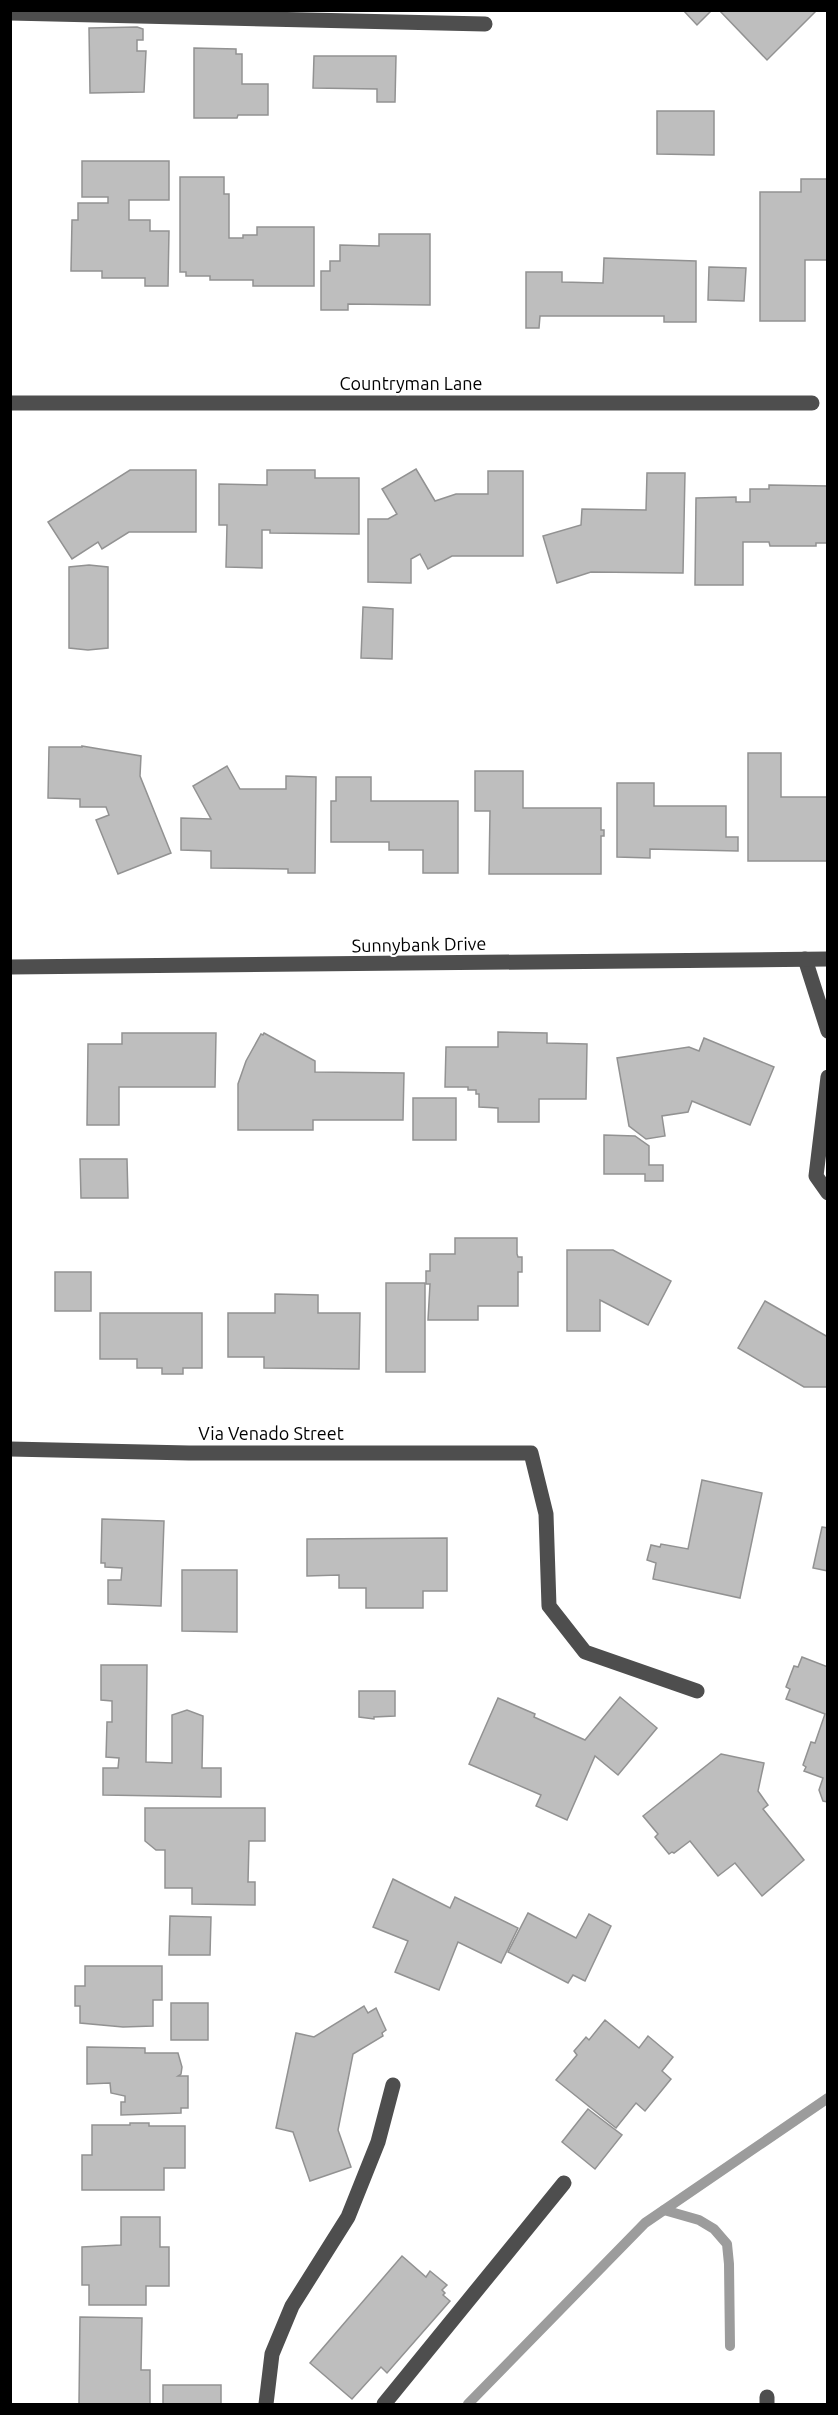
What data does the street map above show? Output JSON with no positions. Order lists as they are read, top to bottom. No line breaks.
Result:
{"streets":{"street":["Countryman Lane","Sunnybank Drive","Via Venado Street"]}}
